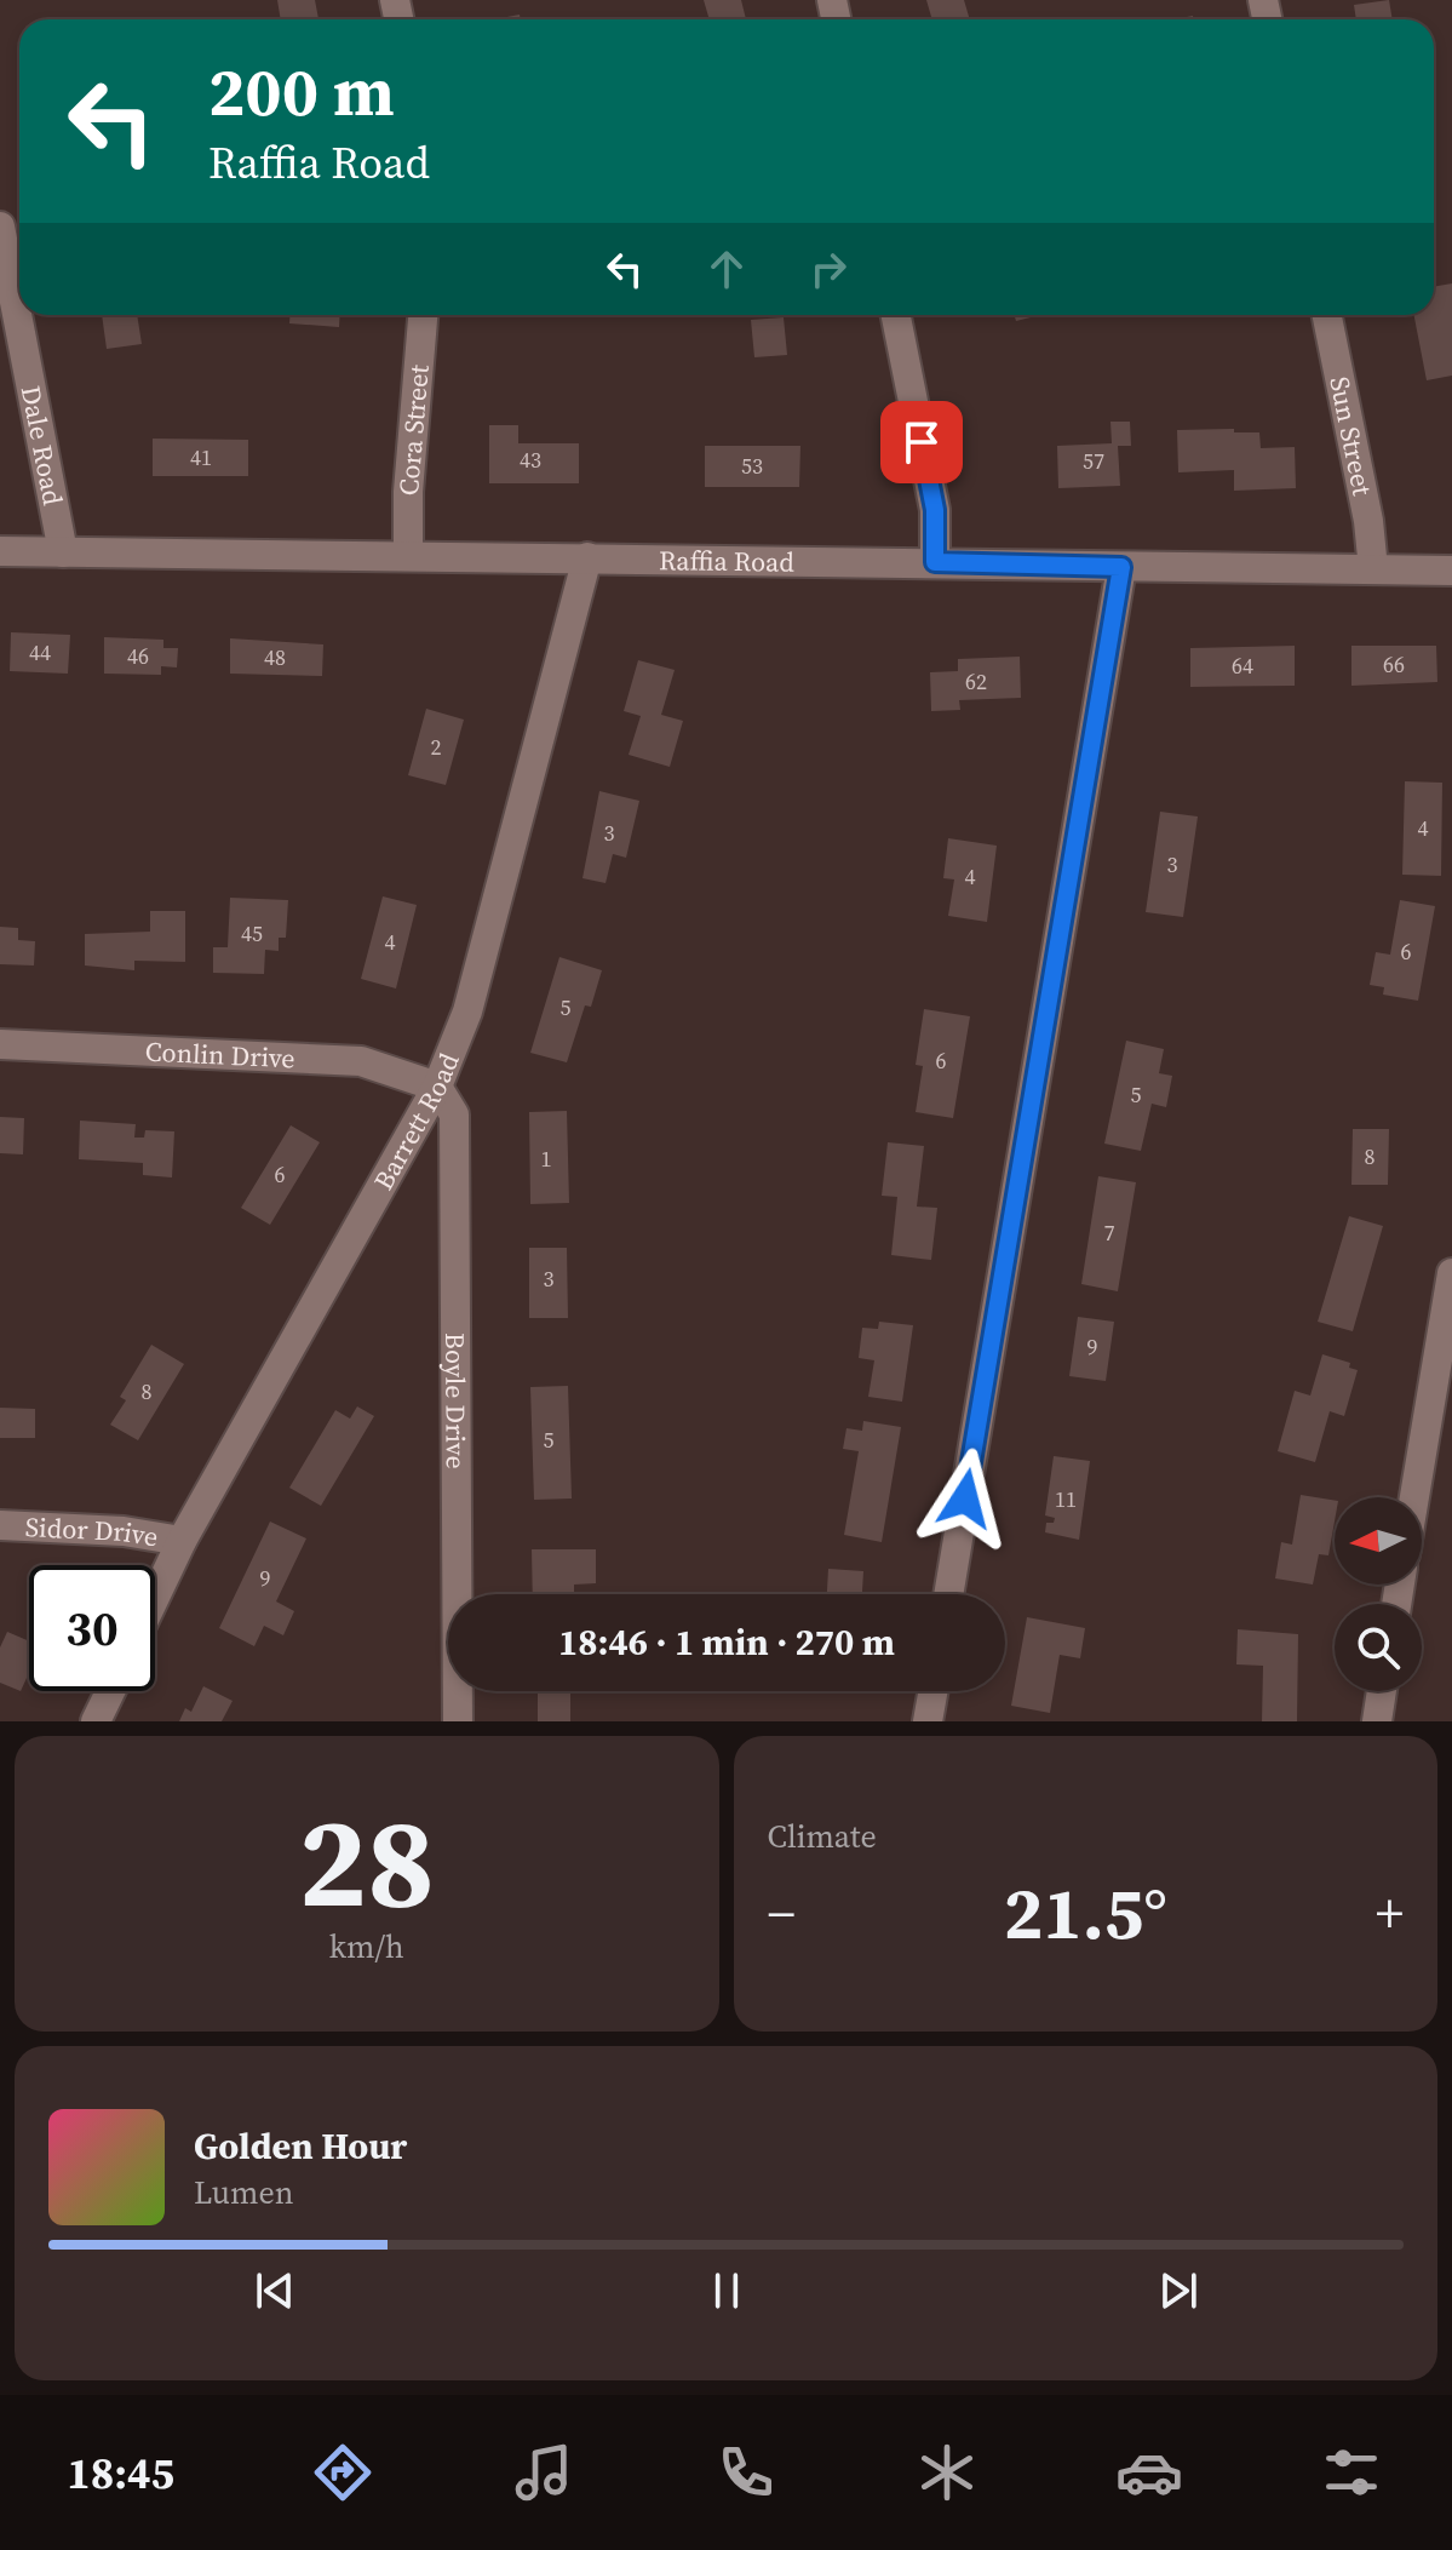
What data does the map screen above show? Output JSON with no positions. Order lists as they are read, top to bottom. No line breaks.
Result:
{"streets":{"street":["Cora Street","Sun Street","Dale Road","Raffia Road","Conlin Drive","Barrett Road","Boyle Drive","Sidor Drive"]},"crossings":[["Cora Street","Raffia Road"],["Sun Street","Raffia Road"],["Dale Road","Raffia Road"],["Raffia Road","Barrett Road"],["Conlin Drive","Barrett Road"],["Conlin Drive","Boyle Drive"],["Barrett Road","Boyle Drive"],["Barrett Road","Sidor Drive"]],"house_numbers":["41","43","57","53","44","46","48","66","64","62","2","4","3","3","4","45","4","6","5","6","5","8","1","6","7","3","9","8","5","11","9"],"north":"left","page":{"turn":["200 m","Raffia Road"],"limit":"30","trip":"18:46 · 1 min · 270 m","tile":[["28","km/h"],"Climate"],"heat":["−","21.5°","+"],"song":["Golden Hour","Lumen"],"tabs":"18:45"}}
